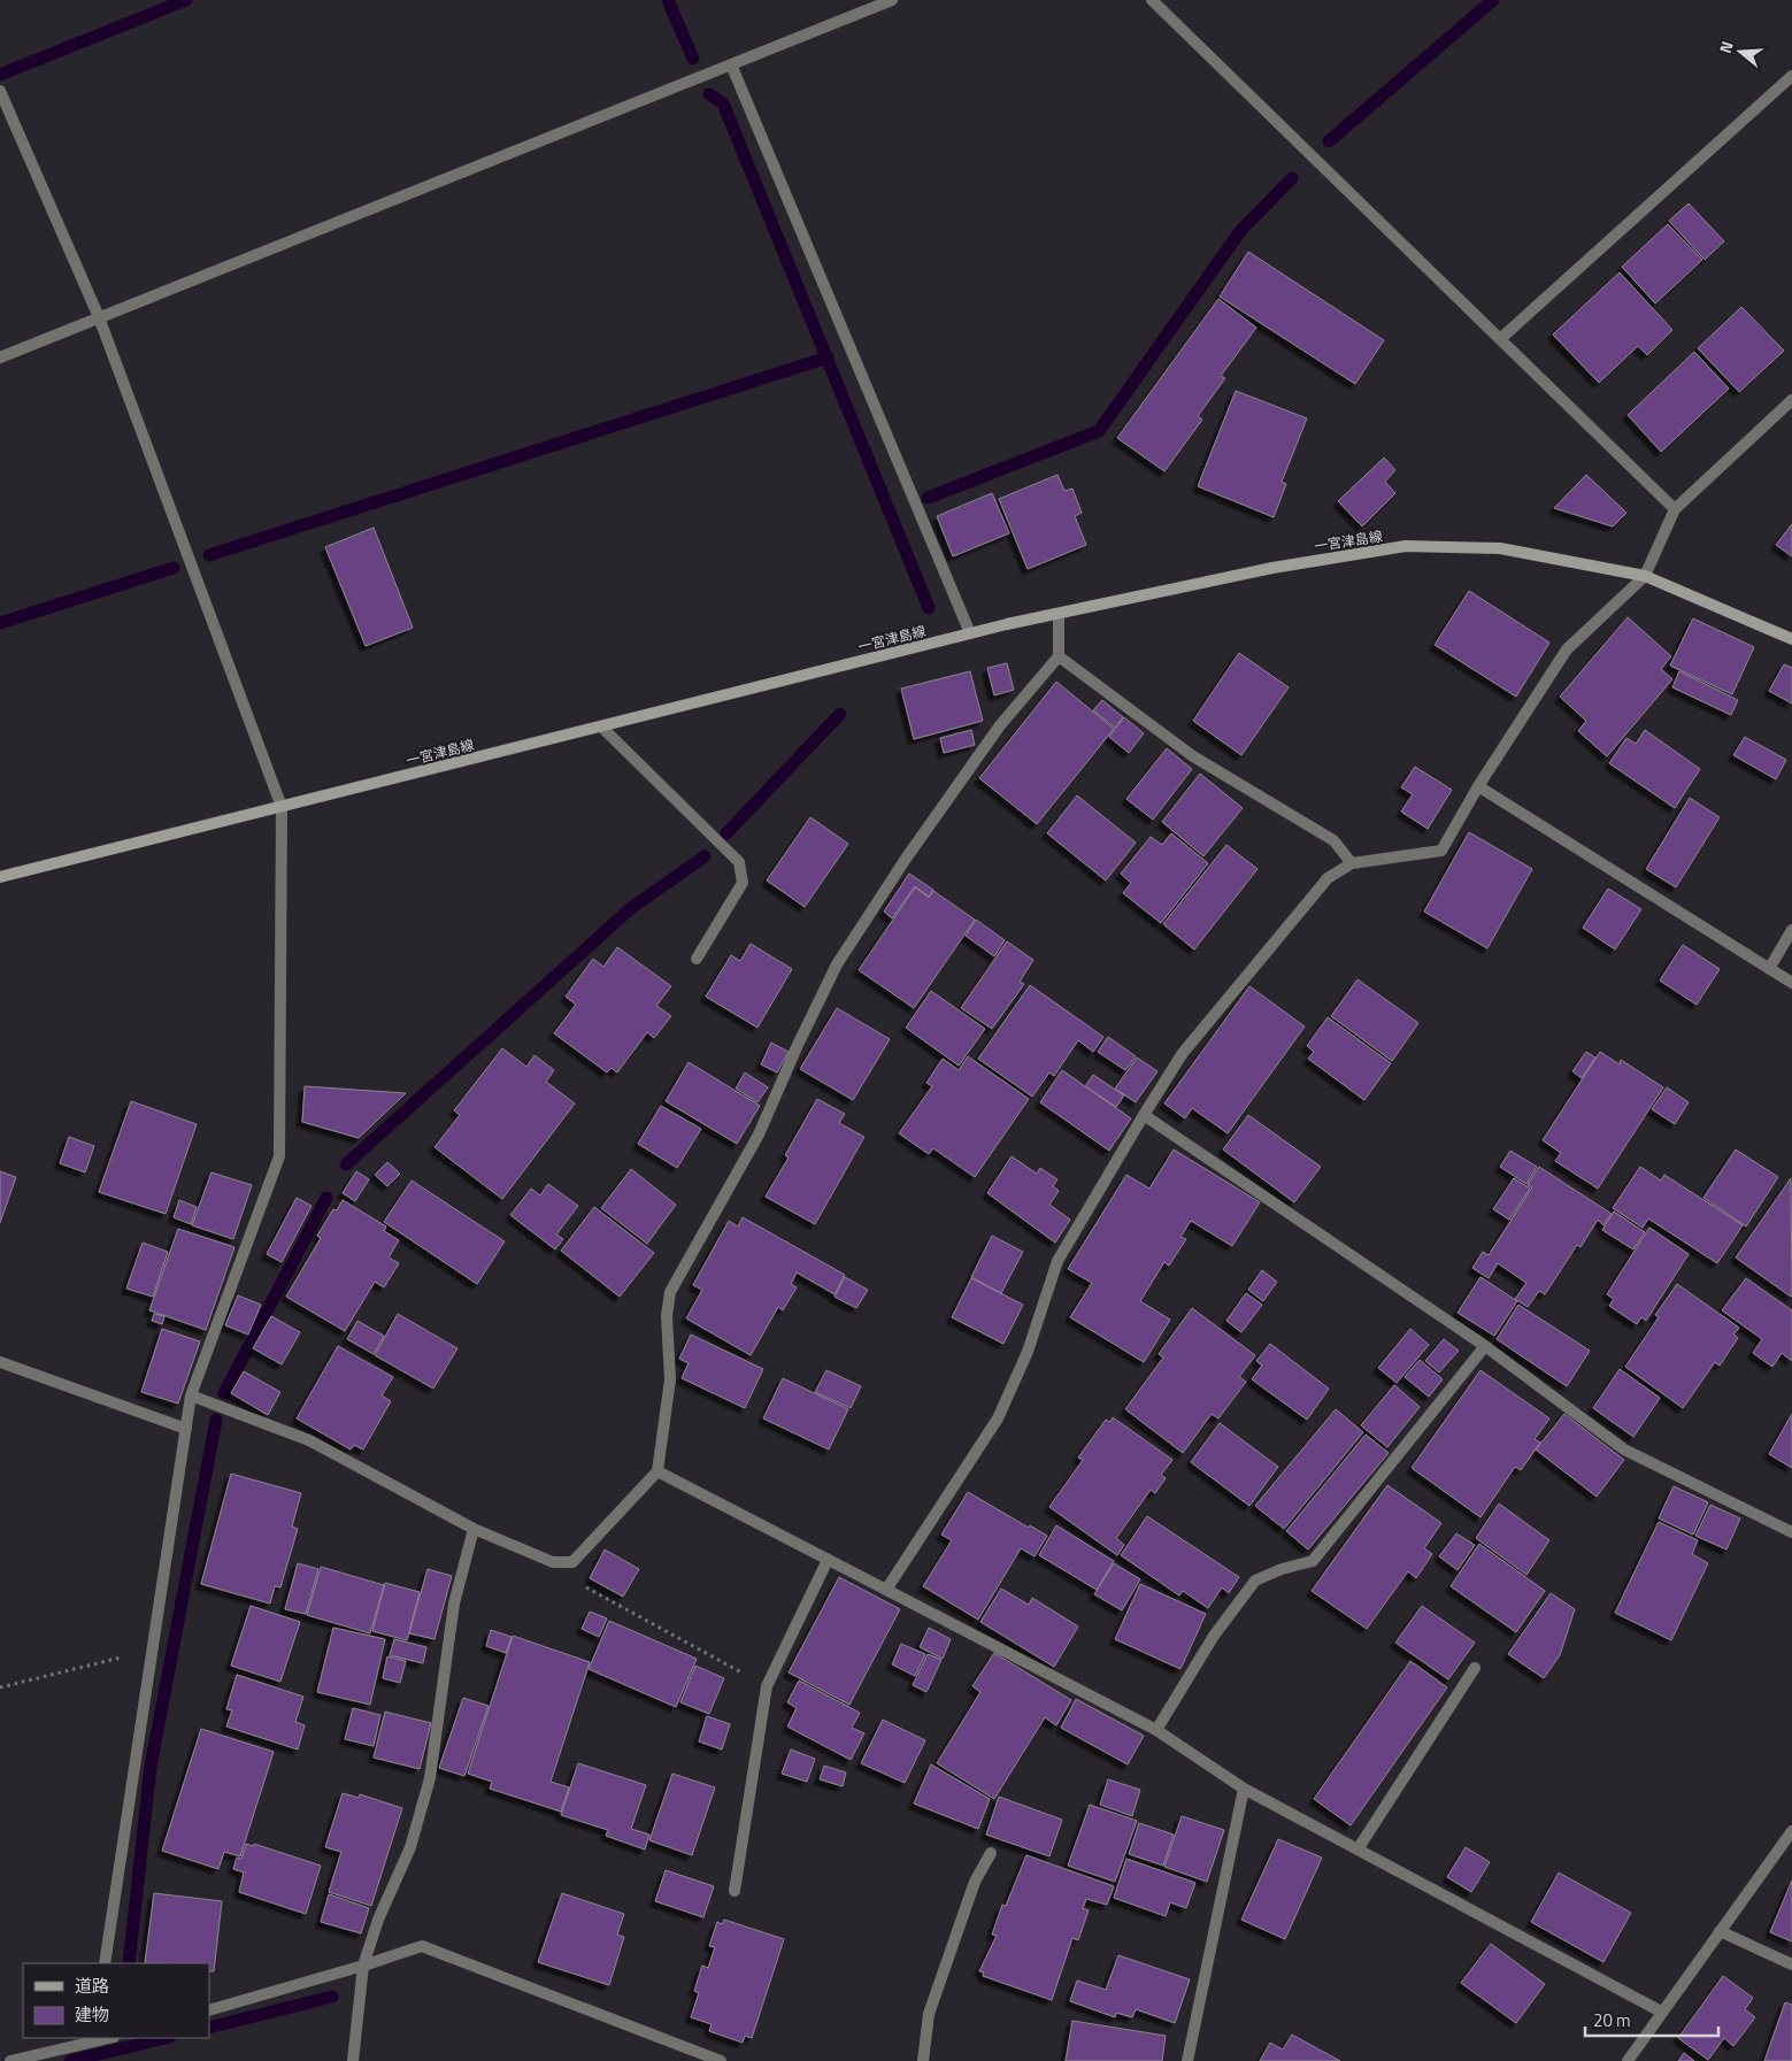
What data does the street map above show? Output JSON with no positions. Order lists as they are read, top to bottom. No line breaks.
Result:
{"streets":{"main road":["一宮津島線"]},"legend":["道路","建物"],"scale_bar":"20 m","north":"left"}
